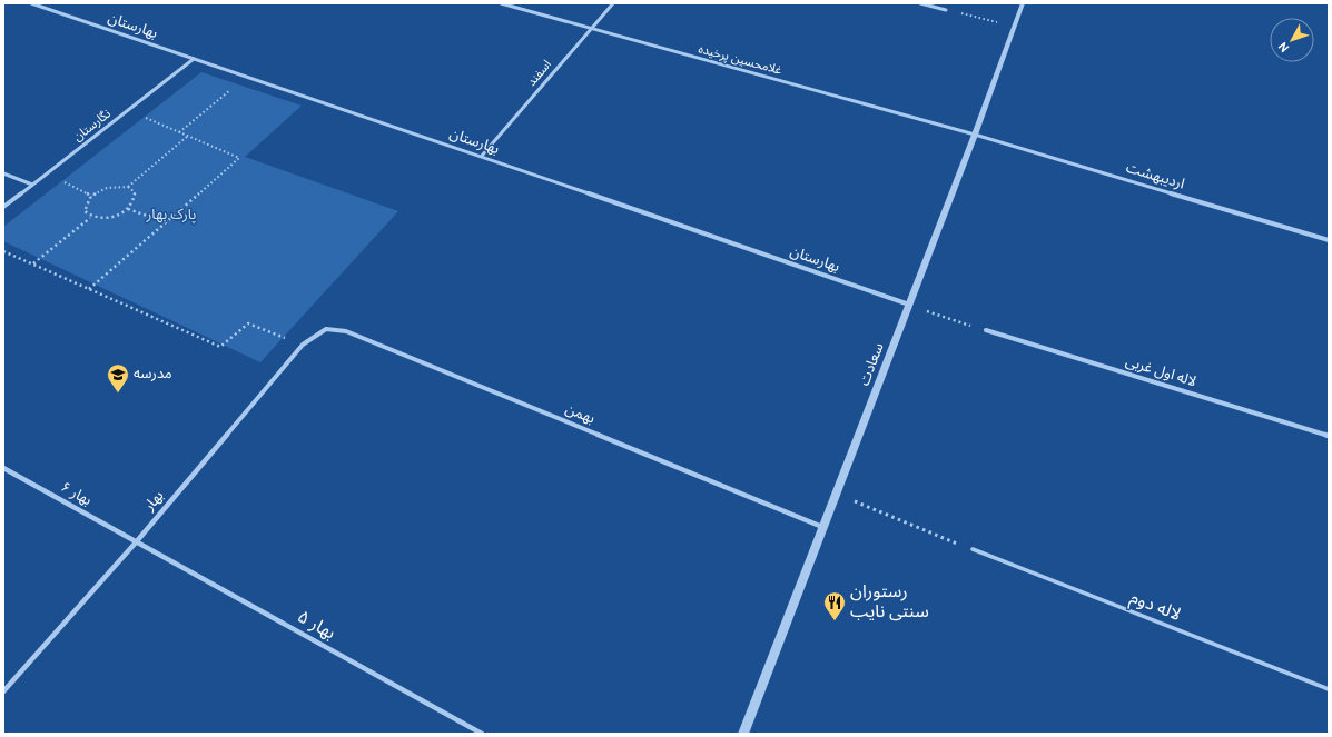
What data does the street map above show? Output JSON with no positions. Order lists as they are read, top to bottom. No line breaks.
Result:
{"streets":{"street":["بهارستان","غلامحسین پرخیده","اسفند","نگارستان","اردیبهشت","سعادت","لاله اول غربی","بهمن","بهار ۶","بهار","بهار ۵"],"lane":["لاله دوم"]},"crossings":[["بهارستان","اسفند"],["بهارستان","نگارستان"],["بهارستان","سعادت"],["غلامحسین پرخیده","اسفند"],["غلامحسین پرخیده","اردیبهشت"],["غلامحسین پرخیده","سعادت"],["اردیبهشت","سعادت"],["سعادت","بهمن"],["بهمن","بهار"],["بهار ۶","بهار"],["بهار ۶","بهار ۵"],["بهار","بهار ۵"]],"parks":["پارک بهار"],"places":{"school or university":["مدرسه"],"restaurant":["رستوران سنتی نایب"]},"north":"bottom left"}
